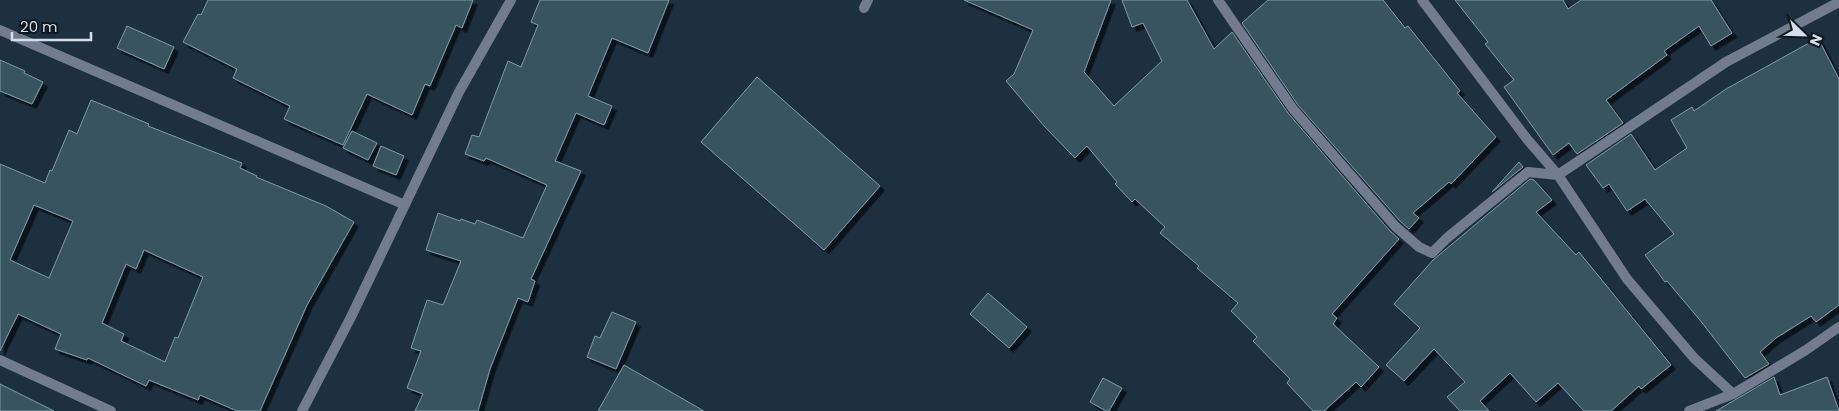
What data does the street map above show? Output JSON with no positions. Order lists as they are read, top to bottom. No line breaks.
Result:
{"scale_bar":"20 m","north":"bottom right"}
